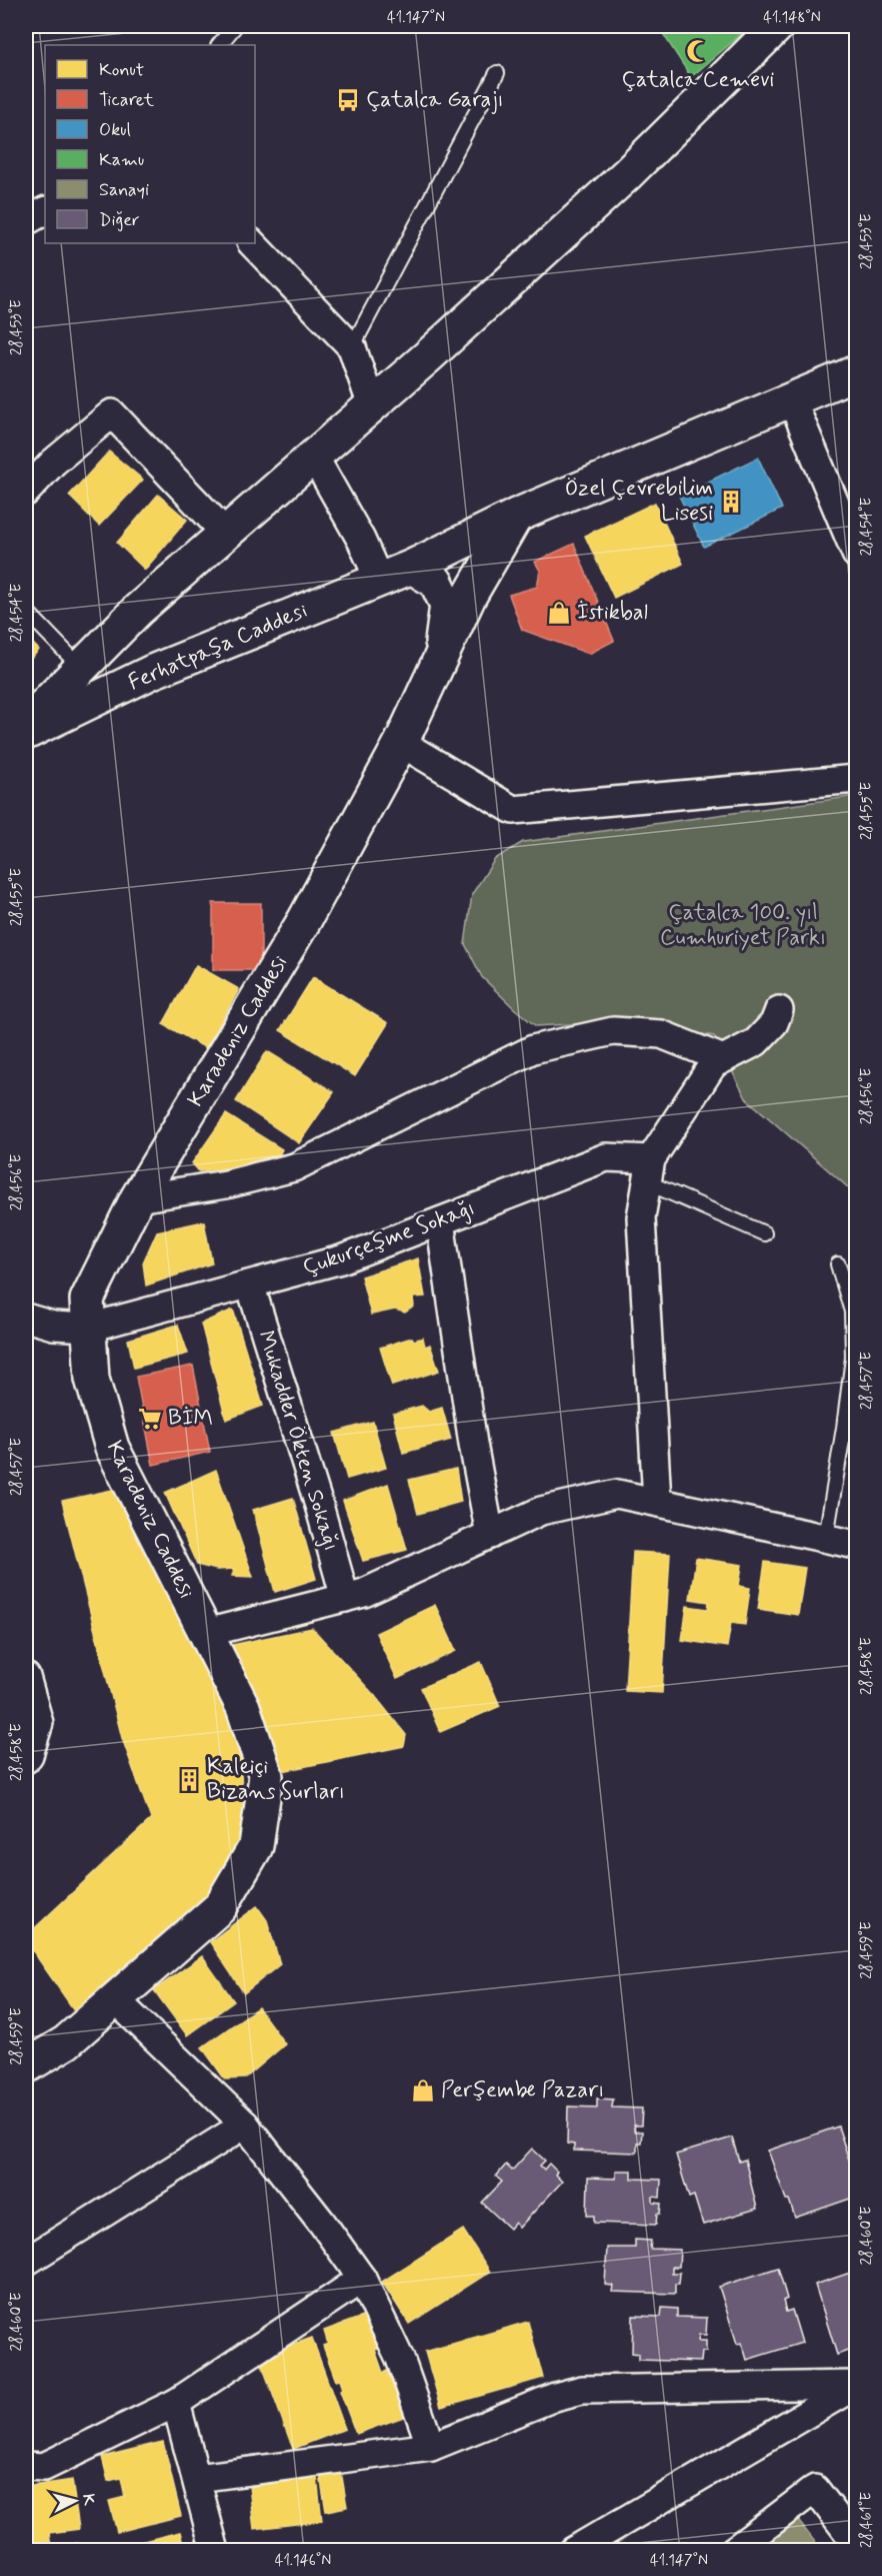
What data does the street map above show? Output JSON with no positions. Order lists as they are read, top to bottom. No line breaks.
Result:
{"streets":{"street":["Ferhatpaşa Caddesi","Karadeniz Caddesi","Çukurçeşme Sokağı","Mukadder Ökten Sokağı"]},"crossings":[["Ferhatpaşa Caddesi","Karadeniz Caddesi"],["Karadeniz Caddesi","Çukurçeşme Sokağı"],["Çukurçeşme Sokağı","Mukadder Ökten Sokağı"]],"parks":["Çatalca 100. yıl Cumhuriyet Parkı"],"places":{"mosque":["Çatalca Cemevi"],"bus stop":["Çatalca Garajı"],"building":["Özel Çevrebilim Lisesi","Kaleiçi Bizans Surları"],"shop":["İstikbal","Perşembe Pazarı"],"supermarket":["BİM"]},"legend":["Konut","Ticaret","Okul","Kamu","Sanayi","Diğer"],"north":"right","coordinates":["41.147°N","41.148°N","28.453°E","28.454°E","28.455°E","28.456°E","28.457°E","28.458°E","28.459°E","28.460°E","28.461°E","41.146°N"]}
